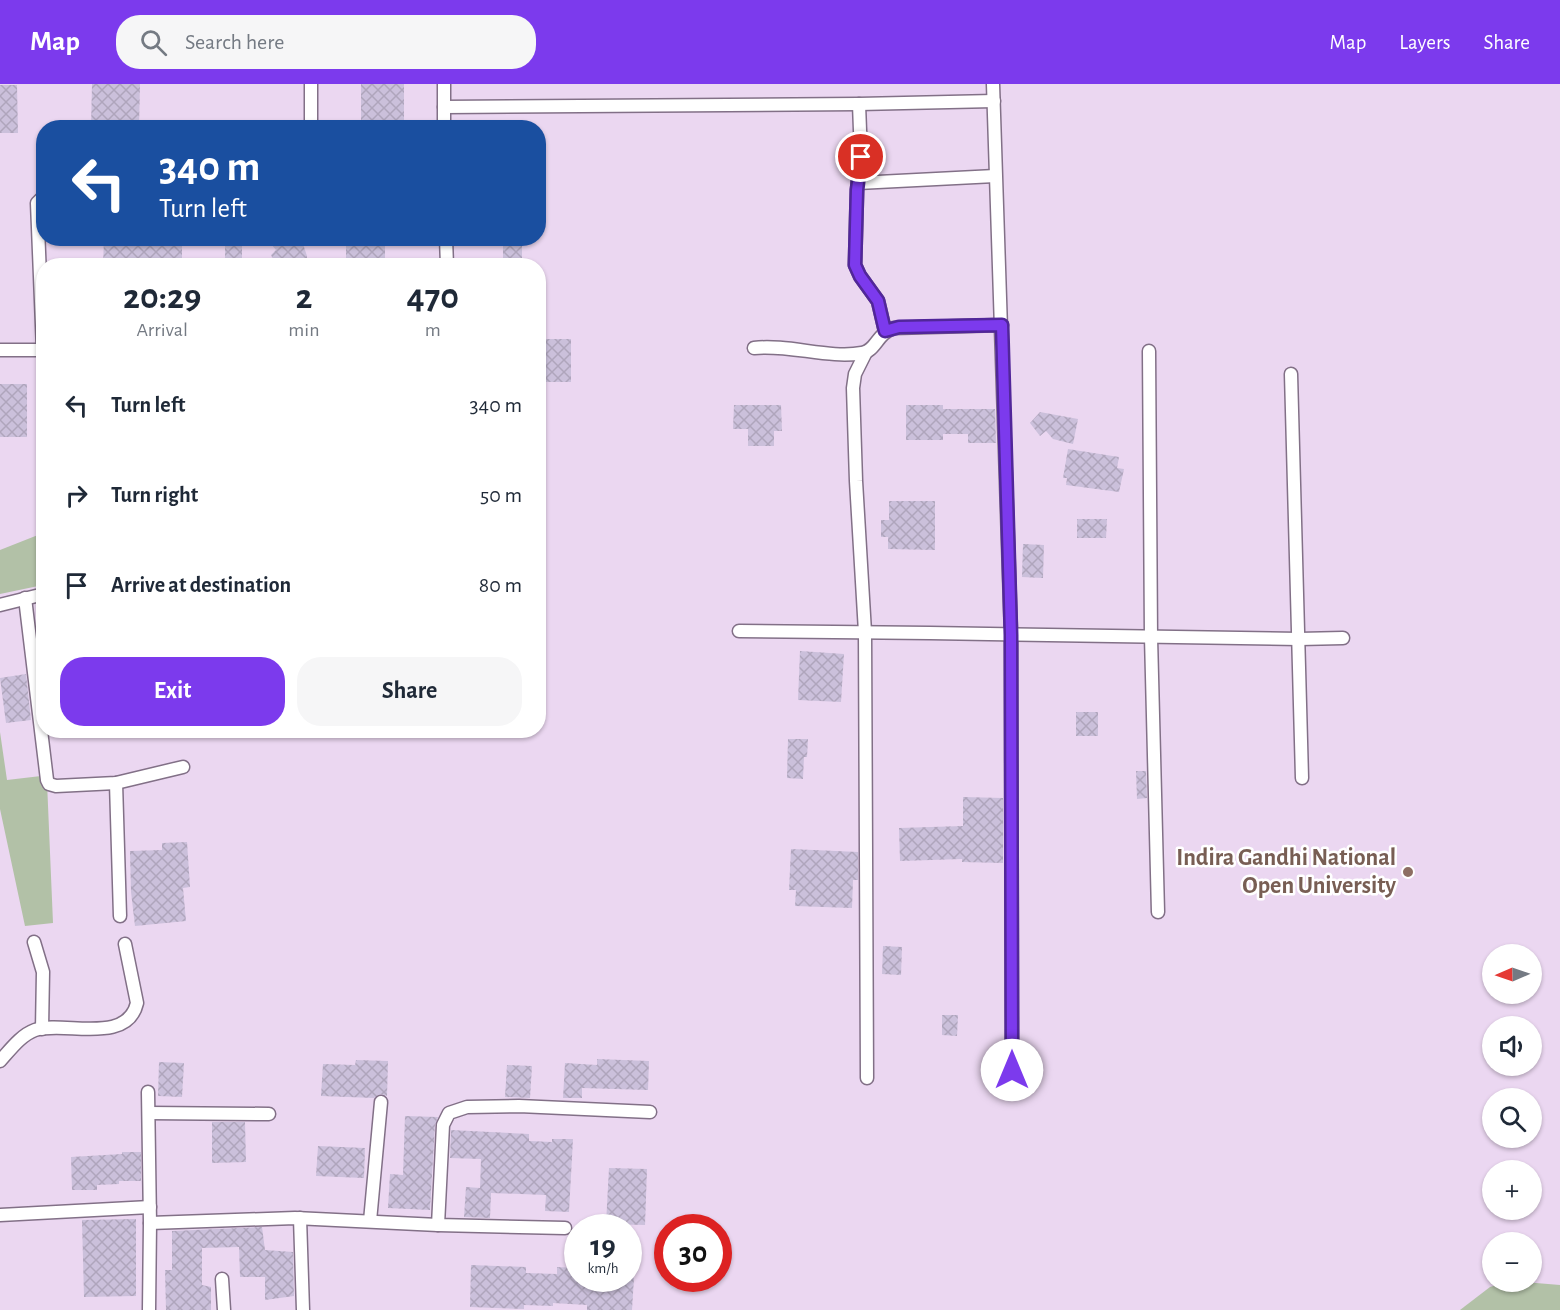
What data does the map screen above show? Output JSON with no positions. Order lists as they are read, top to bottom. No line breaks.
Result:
{"places":["Indira Gandhi National Open University"],"north":"left","page":{"header":"Map","search":"Search here","nav":["Map","Layers","Share"],"turn":["340 m","Turn left"],"eta":["20:29","Arrival","2","min","470","m"],"list":[{"name":"Turn left","value":"340 m"},{"name":"Turn right","value":"50 m"},{"name":"Arrive at destination","value":"80 m"}],"buttons":["Exit","Share"],"map_buttons":["+","−"],"speed":"19 km/h","limit":"30"}}
